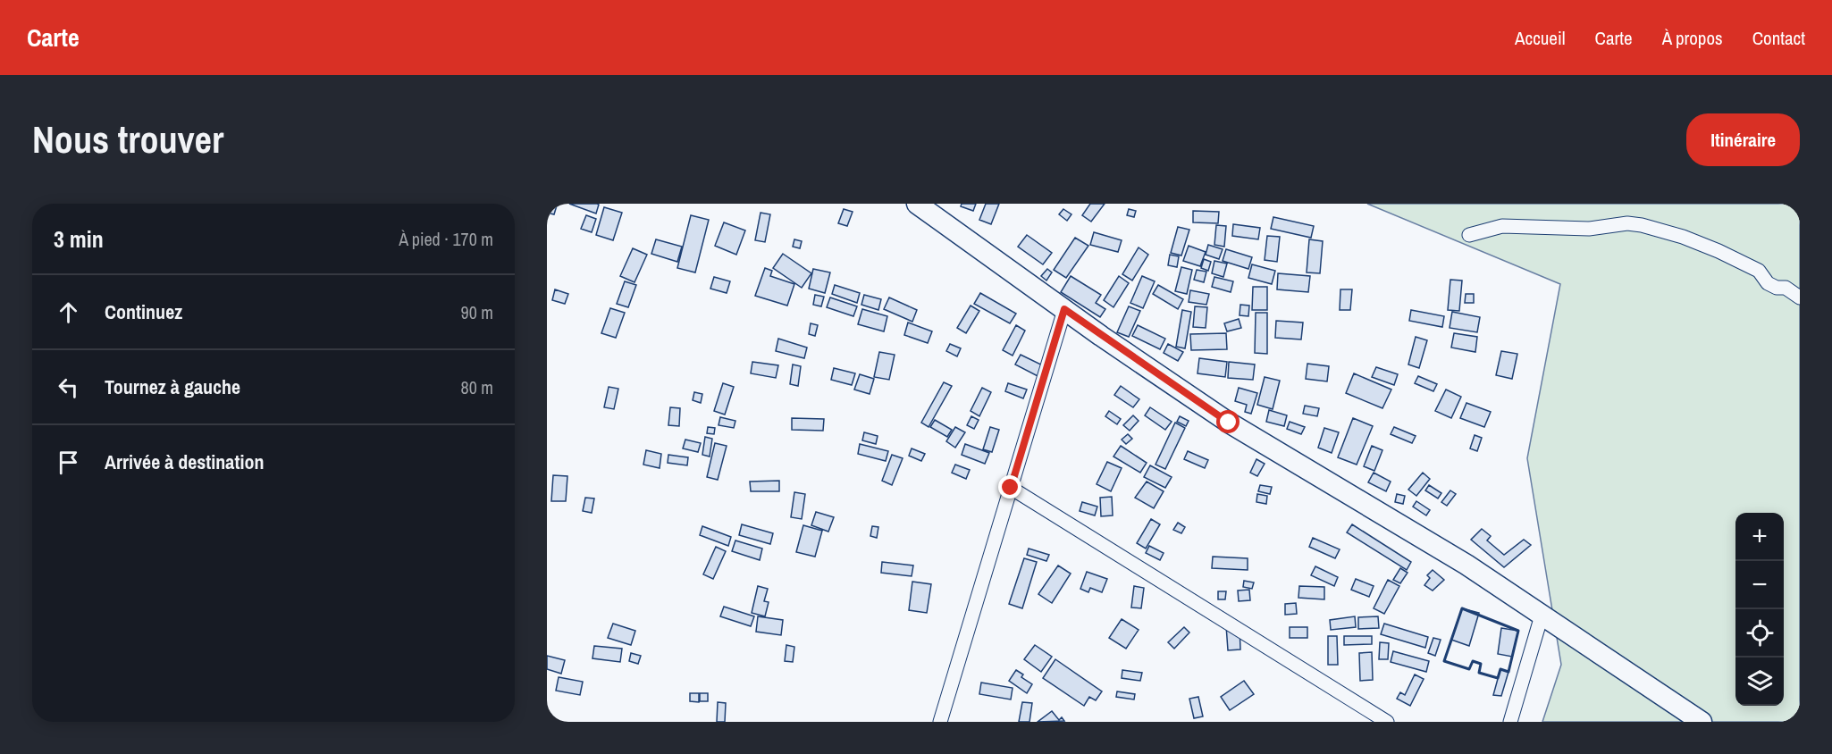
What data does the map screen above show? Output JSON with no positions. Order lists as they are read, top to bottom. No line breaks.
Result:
{"page":{"header":"Carte","nav":["Accueil","Carte","À propos","Contact"],"buttons":"Itinéraire","title":"Nous trouver","heading":["3 min","À pied · 170 m"],"list":[["Continuez","90 m"],["Tournez à gauche","80 m"],"Arrivée à destination"],"map_buttons":["+","−"]}}
